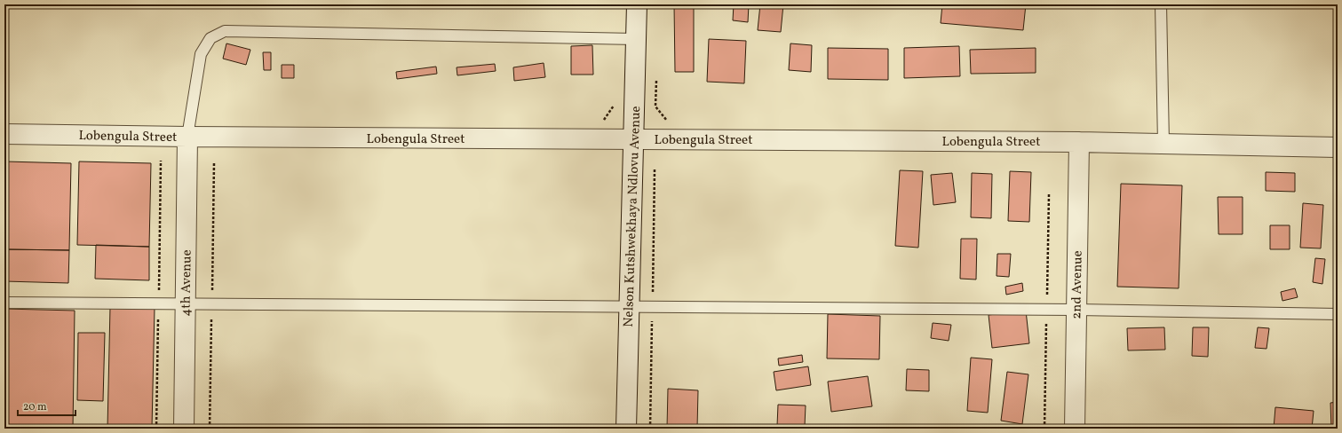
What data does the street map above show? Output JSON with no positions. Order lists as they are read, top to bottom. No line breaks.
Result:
{"streets":{"street":["Lobengula Street","Nelson Kutshwekhaya Ndlovu Avenue","4th Avenue","2nd Avenue"]},"crossings":[["Lobengula Street","Nelson Kutshwekhaya Ndlovu Avenue"],["Lobengula Street","4th Avenue"],["Lobengula Street","2nd Avenue"]],"scale_bar":"20 m"}
